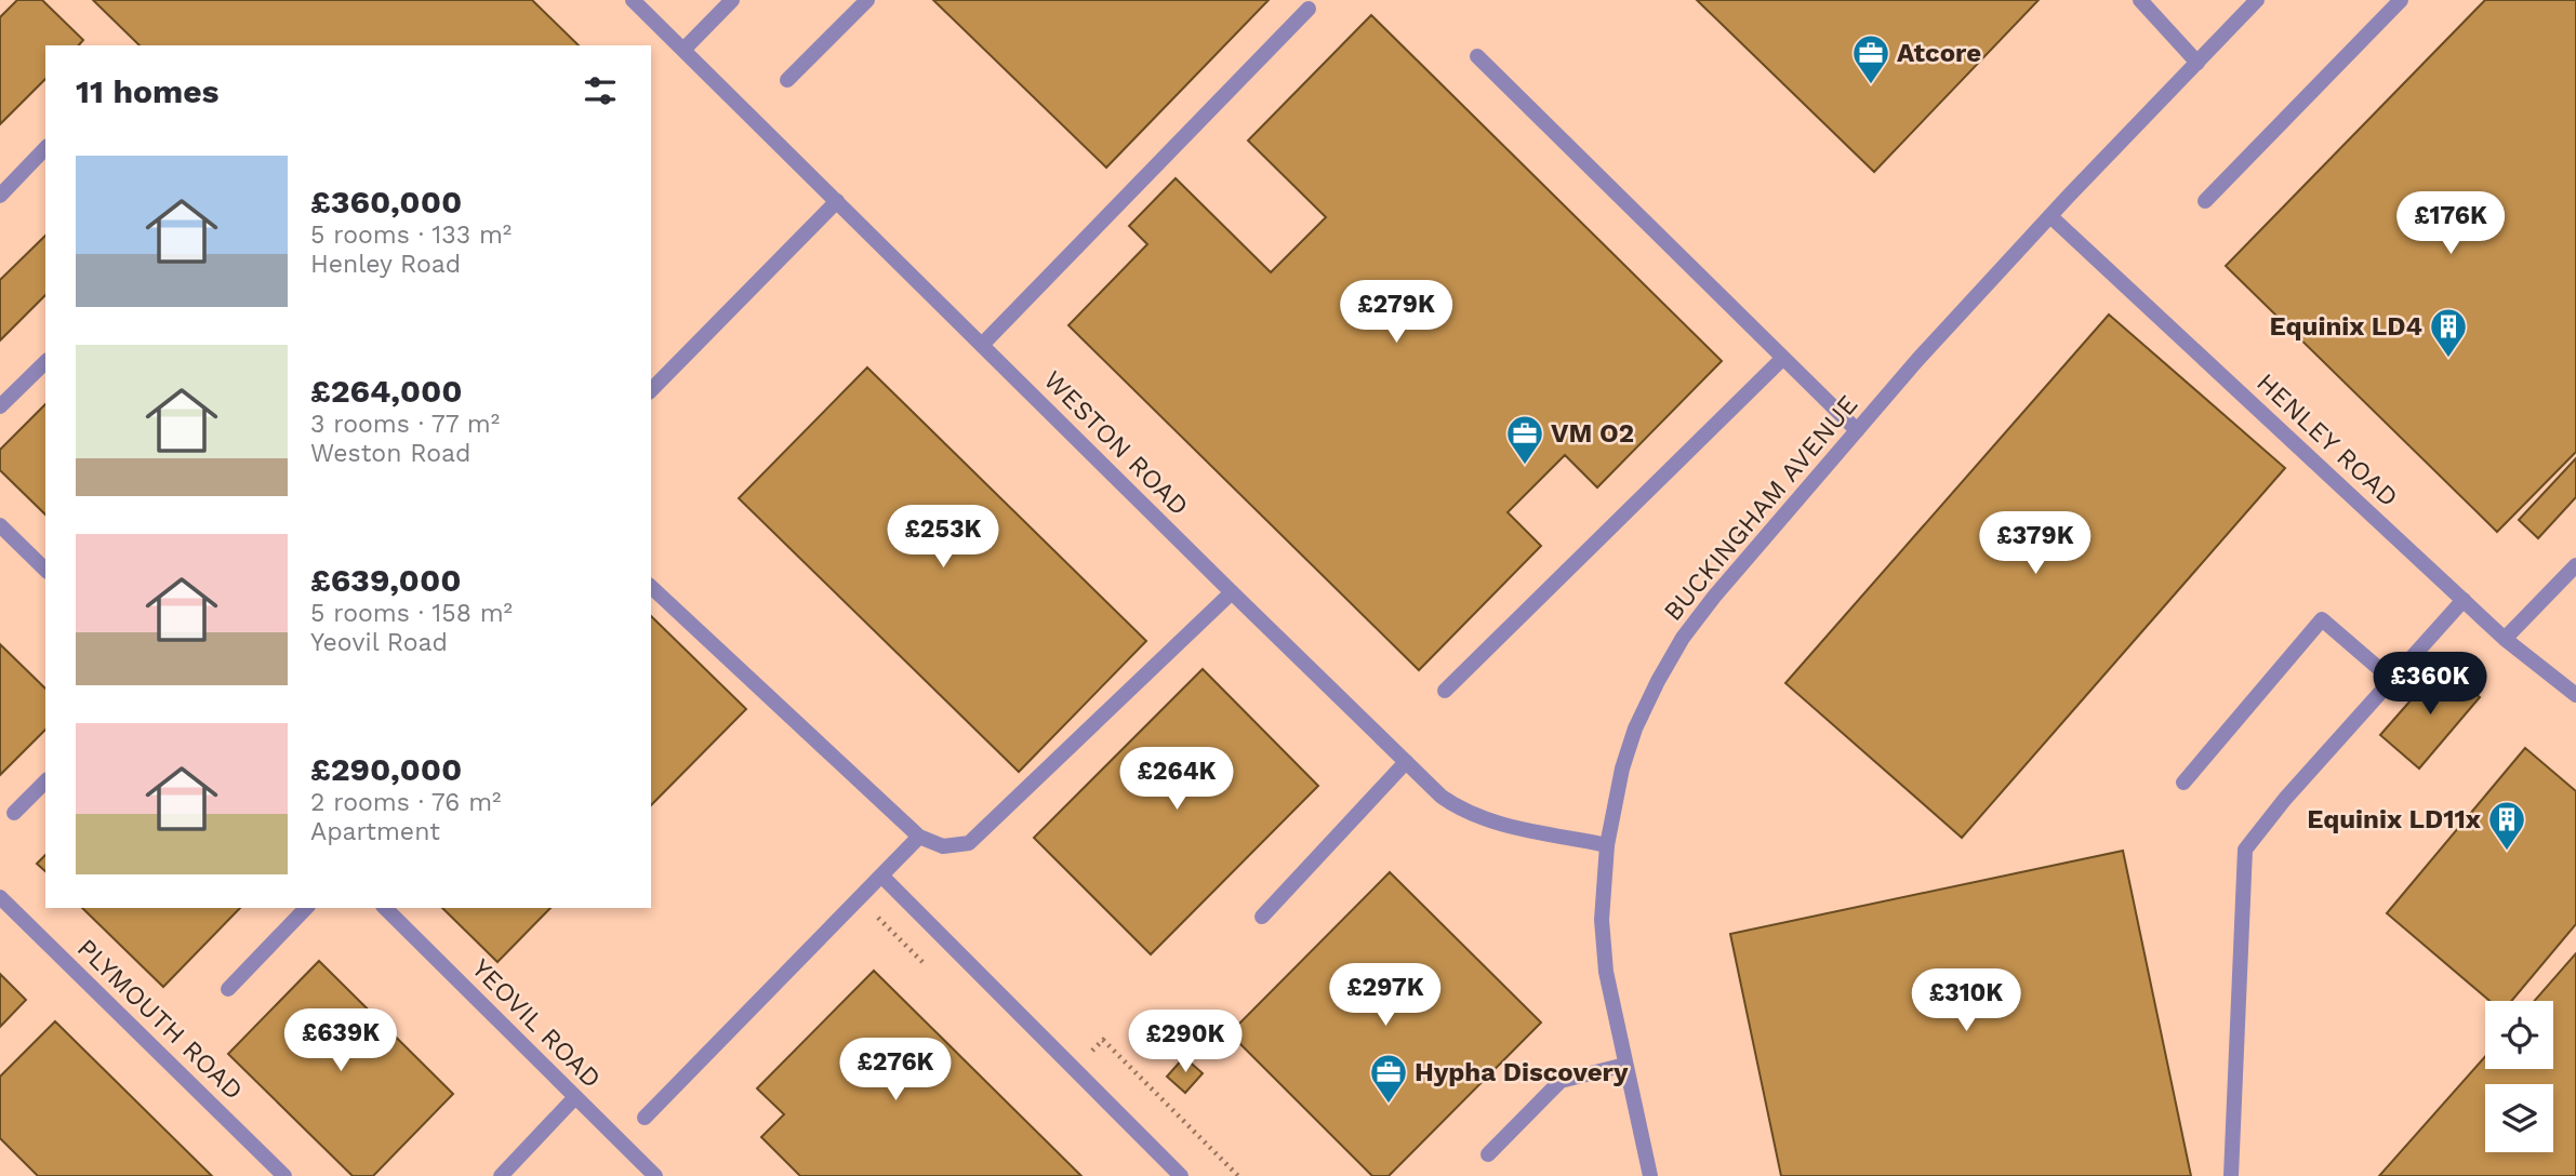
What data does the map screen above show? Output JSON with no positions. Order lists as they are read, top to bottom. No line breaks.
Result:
{"streets":{"street":["HENLEY ROAD","WESTON ROAD","BUCKINGHAM AVENUE","PLYMOUTH ROAD","YEOVIL ROAD"]},"crossings":[["HENLEY ROAD","BUCKINGHAM AVENUE"],["WESTON ROAD","BUCKINGHAM AVENUE"]],"places":{"office":["Atcore","VM O2","Hypha Discovery"],"building":["Equinix LD4","Equinix LD11x"]},"page":{"heading":"11 homes","list":[{"name":"£360,000","note":"5 rooms · 133 m² · Henley Road"},{"name":"£264,000","note":"3 rooms · 77 m² · Weston Road"},{"name":"£639,000","note":"5 rooms · 158 m² · Yeovil Road"},{"name":"£290,000","note":"2 rooms · 76 m² · Apartment"}],"price":["£176K","£279K","£253K","£379K","£360K","£264K","£297K","£310K","£639K","£290K","£276K"]}}
